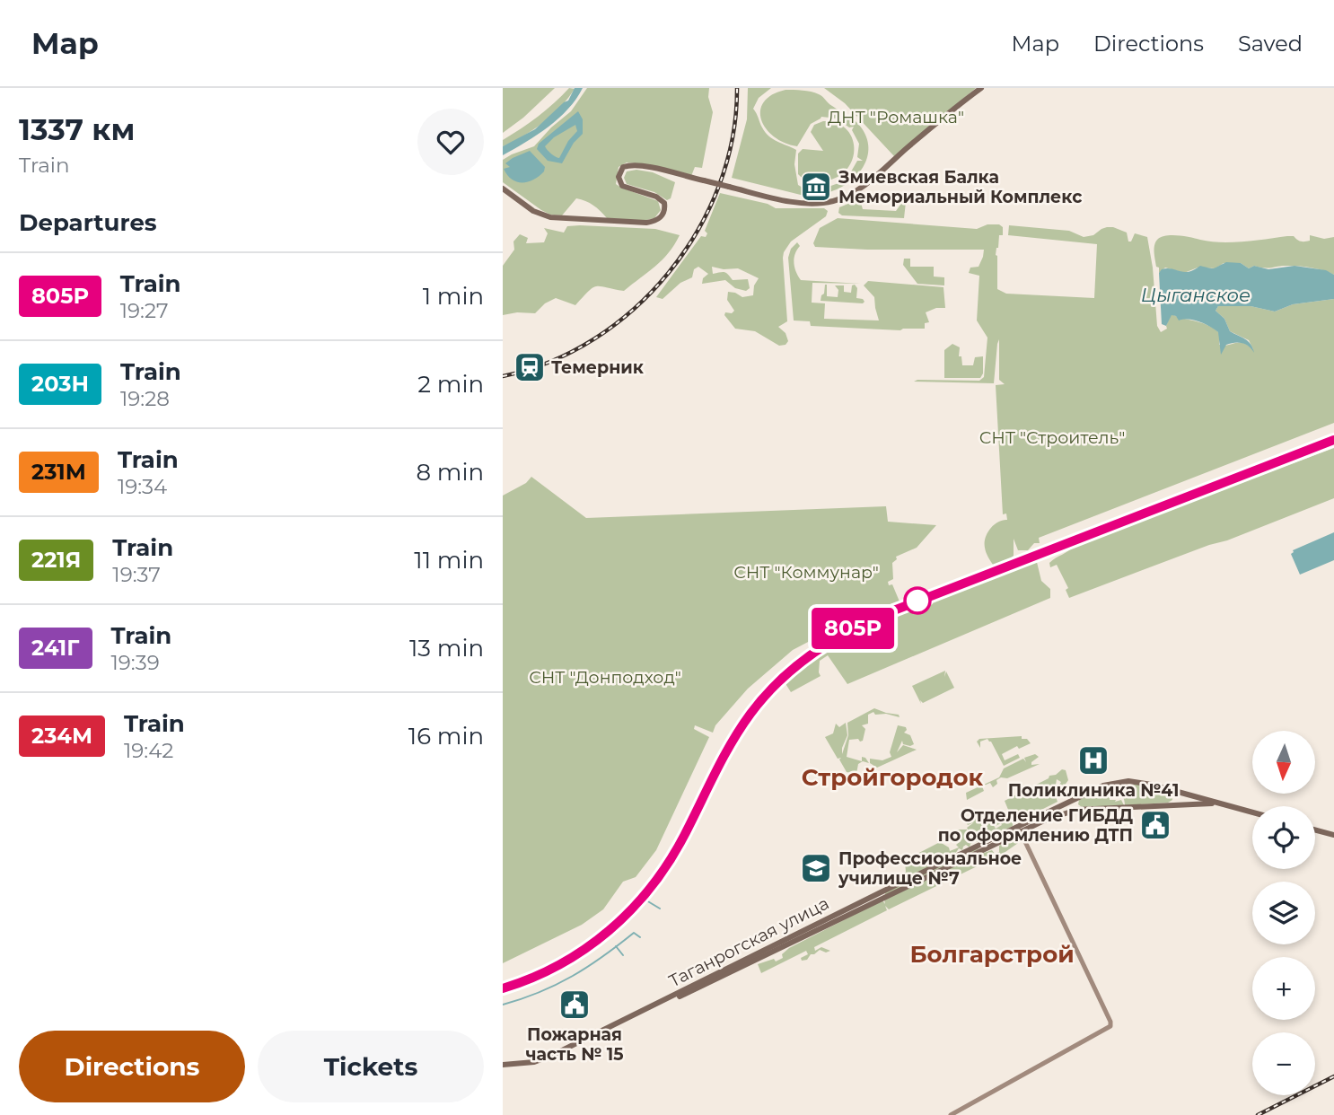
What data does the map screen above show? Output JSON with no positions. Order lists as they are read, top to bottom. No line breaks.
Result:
{"streets":{"main road":["Таганрогская улица"]},"districts":["Стройгородок","Болгарстрой"],"water":["Цыганское"],"parks":["ДНТ \"Ромашка\"","СНТ \"Строитель\"","СНТ \"Коммунар\"","СНТ \"Донподход\""],"places":{"museum":["Змиевская Балка Мемориальный Комплекс"],"station":["Темерник"],"hospital":["Поликлиника №41"],"public building":["Отделение ГИБДД по оформлению ДТП","Пожарная часть № 15"],"school or university":["Профессиональное училище №7"]},"north":"bottom","page":{"header":"Map","nav":["Map","Directions","Saved"],"heading":[["1337 км","Train"],"Departures"],"on_map":"805Р","list":[{"mark":"805Р","name":"Train","note":"19:27","value":"1 min"},{"mark":"203Н","name":"Train","note":"19:28","value":"2 min"},{"mark":"231М","name":"Train","note":"19:34","value":"8 min"},{"mark":"221Я","name":"Train","note":"19:37","value":"11 min"},{"mark":"241Г","name":"Train","note":"19:39","value":"13 min"},{"mark":"234М","name":"Train","note":"19:42","value":"16 min"}],"map_buttons":["+","−"],"buttons":["Directions","Tickets"]}}
